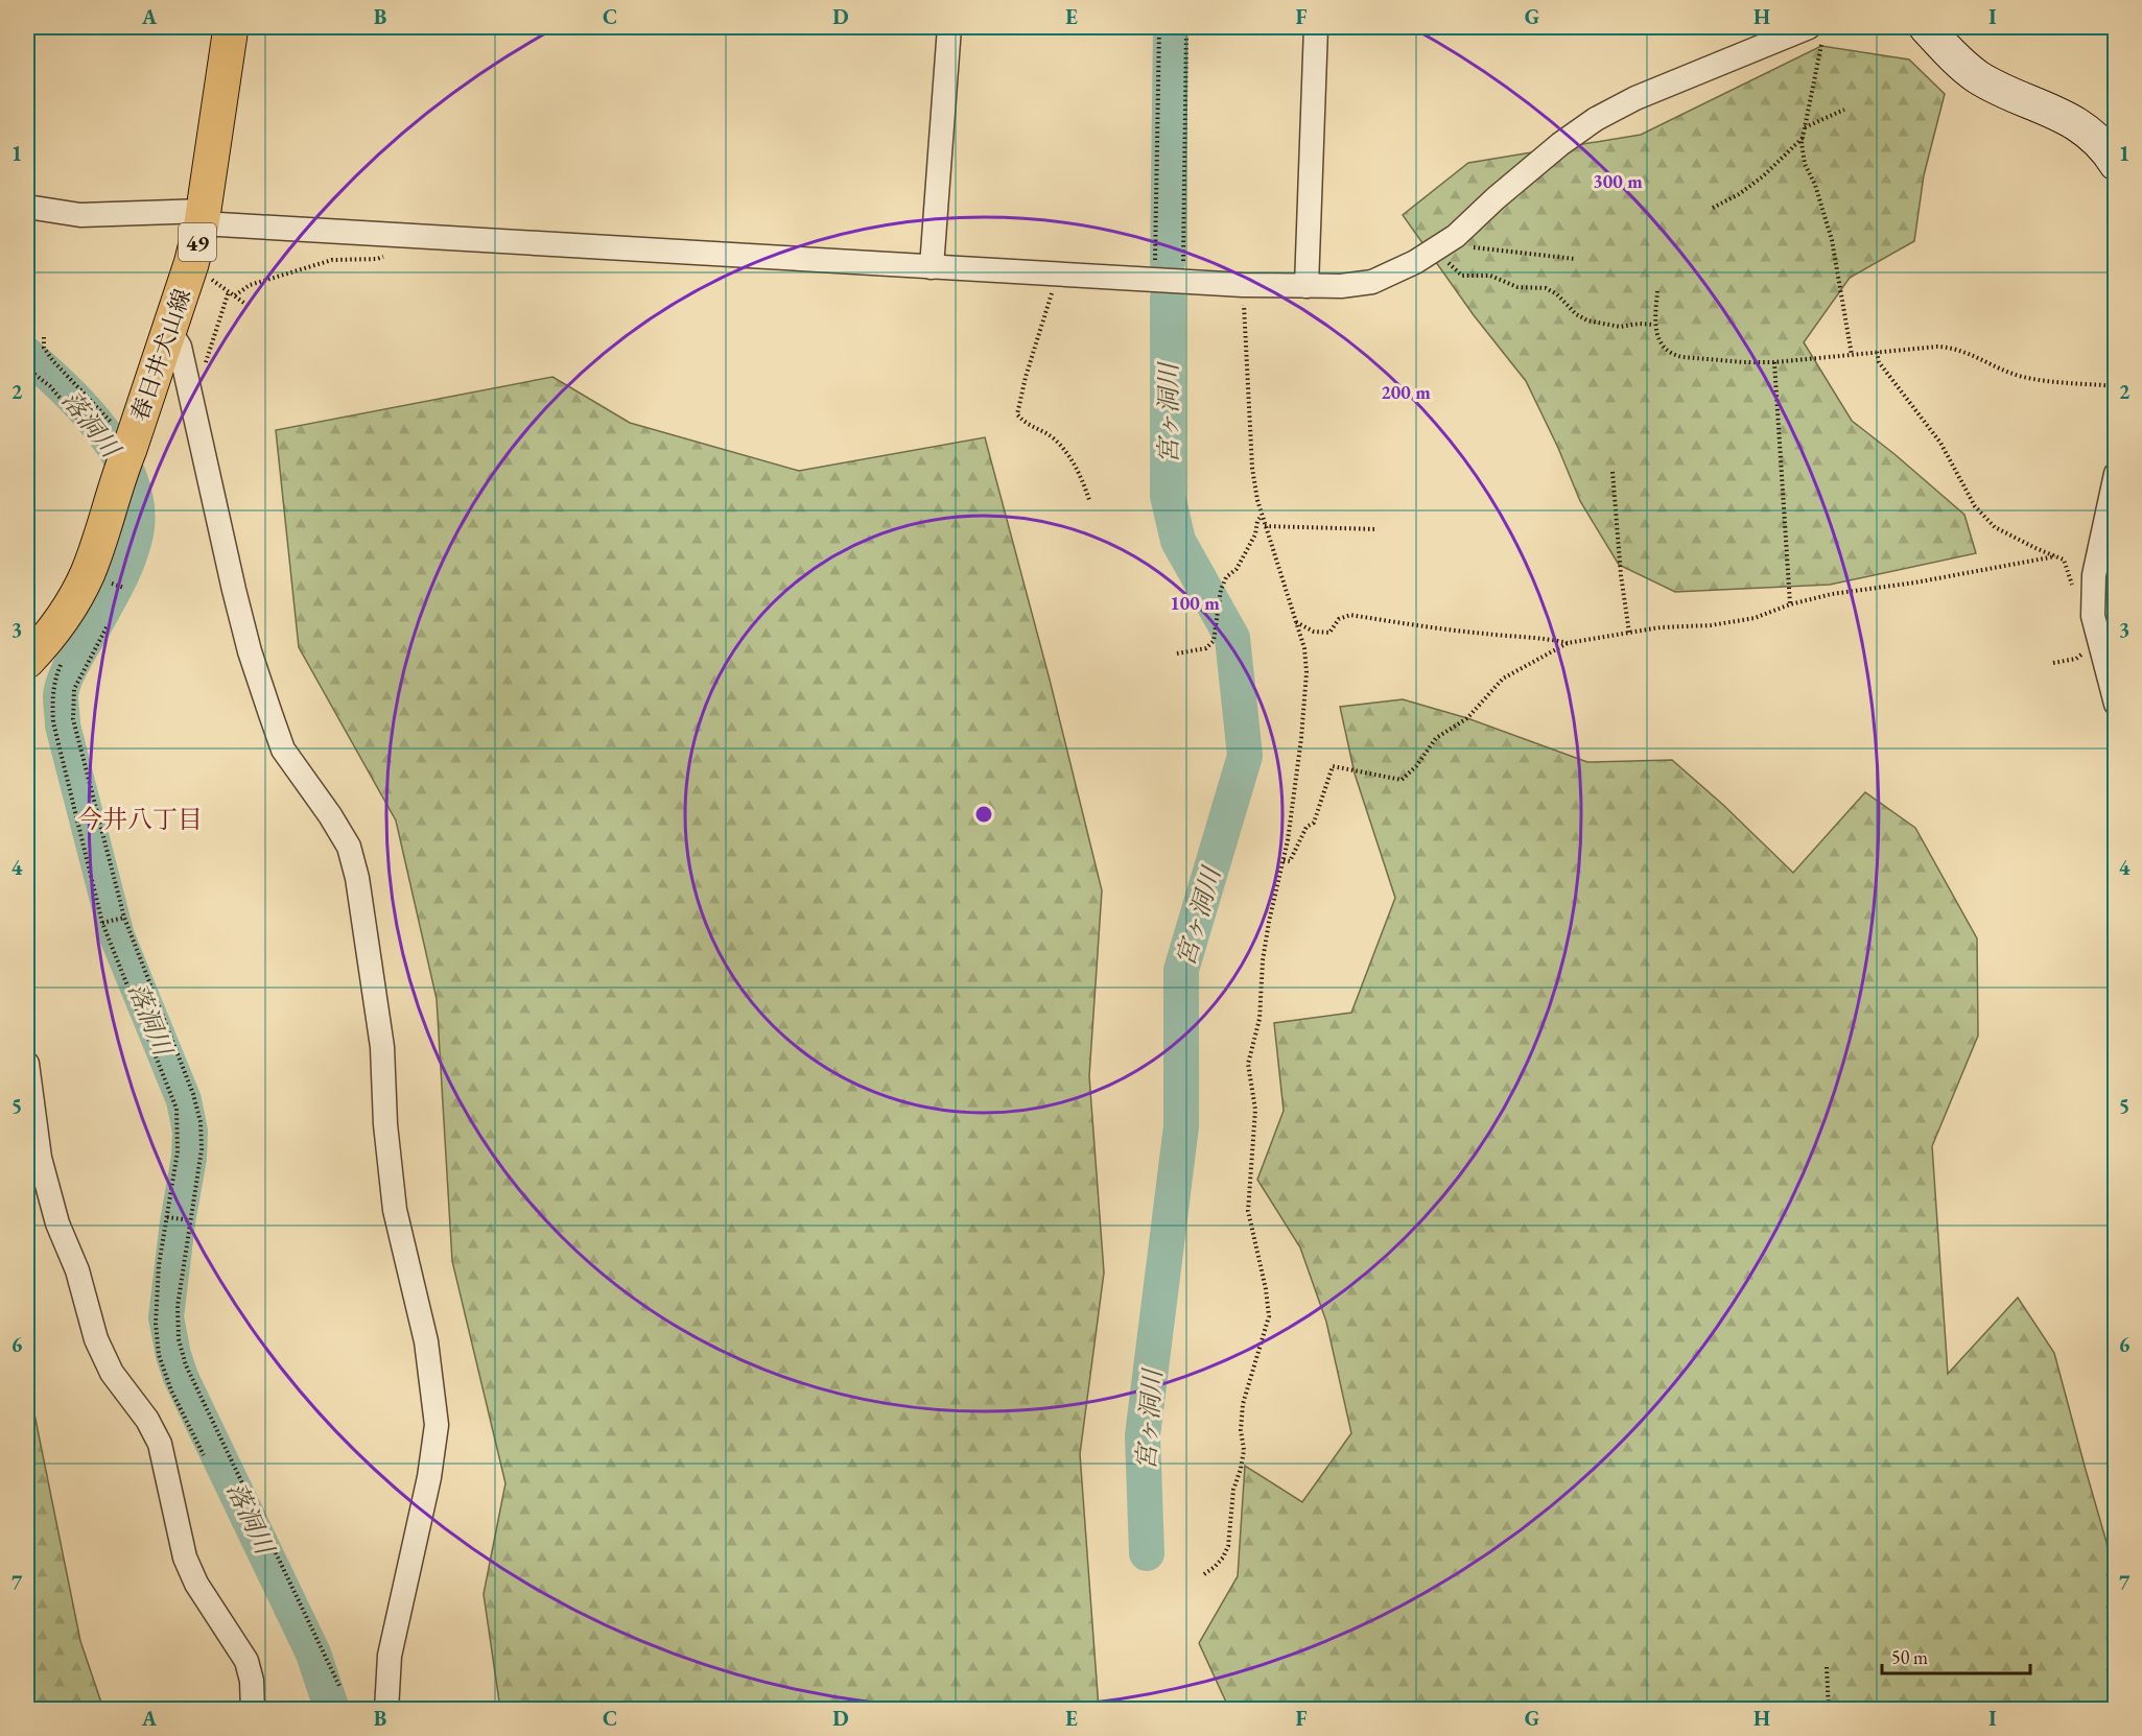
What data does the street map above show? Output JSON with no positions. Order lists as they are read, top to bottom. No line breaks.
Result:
{"streets":{"main road":["49","春日井犬山線"]},"districts":["今井八丁目"],"water":["宮ヶ洞川","落洞川"],"scale_bar":"50 m","grid":{"columns":["A","B","C","D","E","F","G","H","I"],"rows":["1","2","3","4","5","6","7"]},"rings":["300 m","200 m","100 m"]}
